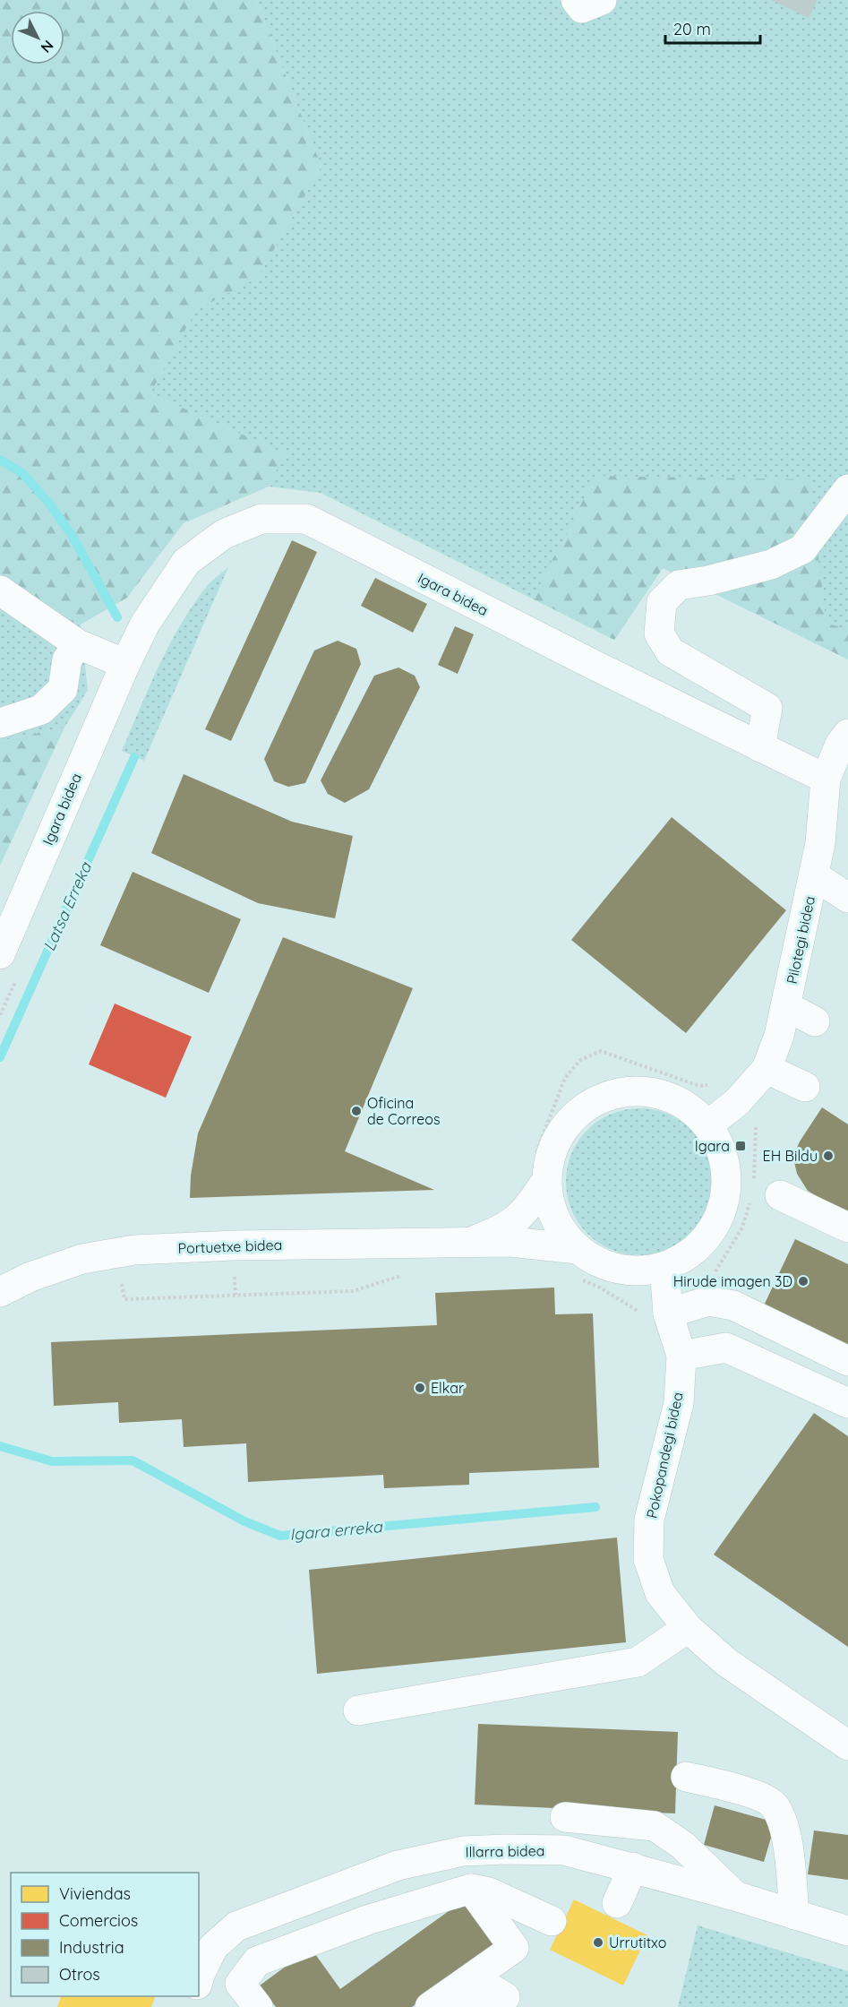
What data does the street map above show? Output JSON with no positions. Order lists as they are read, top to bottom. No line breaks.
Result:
{"streets":{"street":["Igara bidea","Pilotegi bidea","Portuetxe bidea","Pokopandegi bidea","Illarra bidea"]},"crossings":[["Igara bidea","Pilotegi bidea"],["Pilotegi bidea","Portuetxe bidea"],["Pilotegi bidea","Pokopandegi bidea"],["Portuetxe bidea","Pokopandegi bidea"]],"water":["Latsa Erreka","Igara erreka"],"places":{"other":["Oficina de Correos","EH Bildu","Hirude imagen 3D","Elkar","Urrutitxo"],"transit":["Igara"]},"legend":["Viviendas","Comercios","Industria","Otros"],"scale_bar":"20 m","north":"bottom right"}
